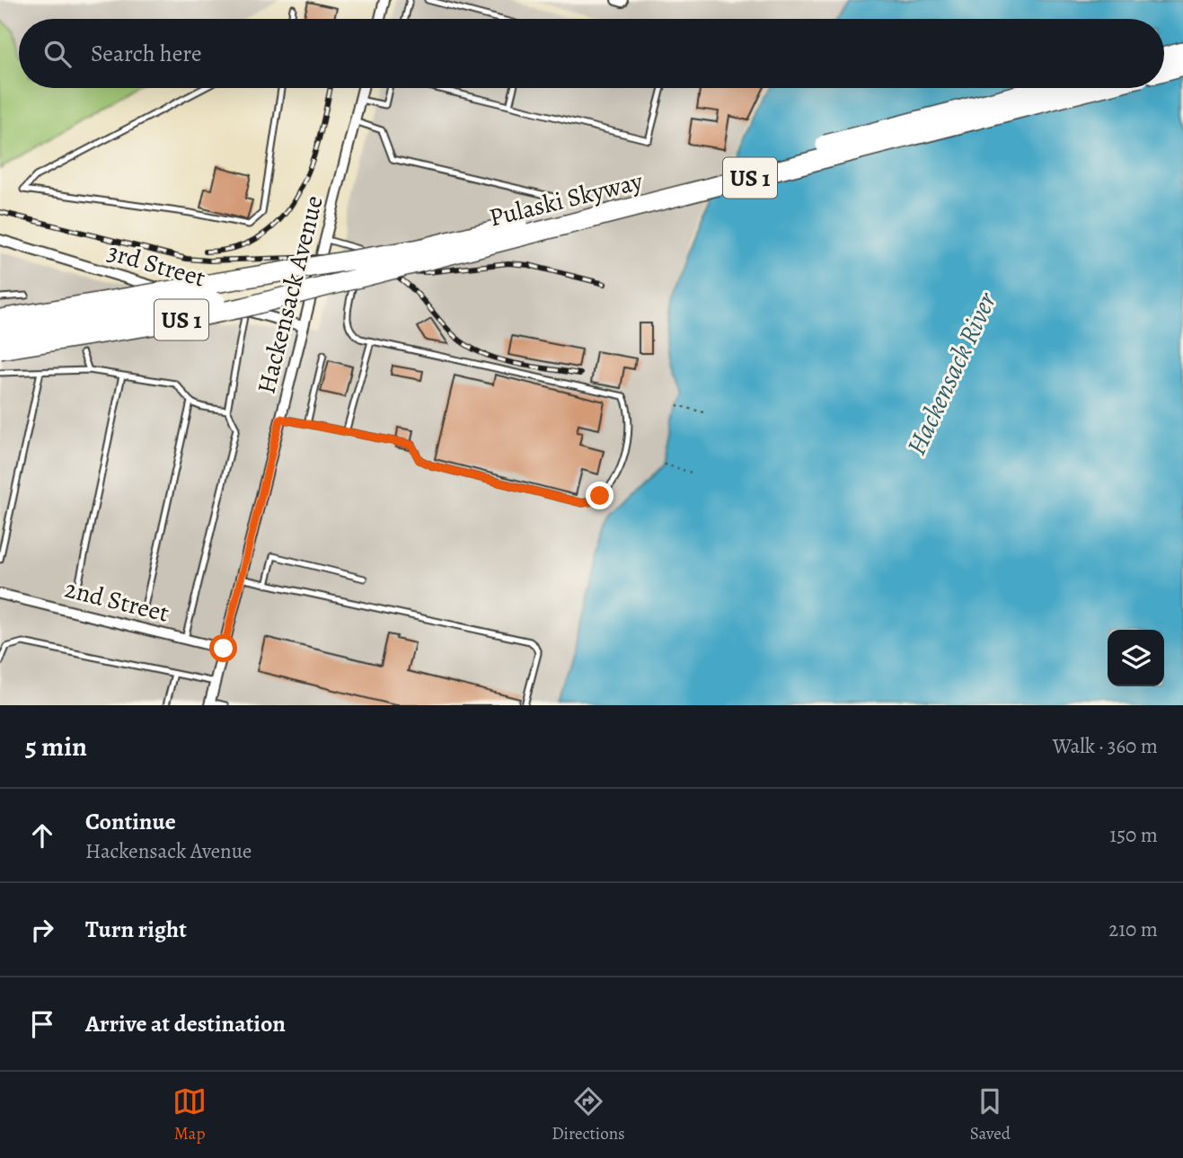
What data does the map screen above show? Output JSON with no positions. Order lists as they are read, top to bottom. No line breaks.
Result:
{"streets":{"highway":["US 1","Pulaski Skyway"],"street":["3rd Street","Hackensack Avenue","2nd Street"]},"crossings":[["3rd Street","Hackensack Avenue"],["Hackensack Avenue","2nd Street"]],"water":["Hackensack River"],"page":{"search":"Search here","heading":["5 min","Walk · 360 m"],"list":[["Continue","Hackensack Avenue","150 m"],["Turn right","210 m"],"Arrive at destination"],"nav":["Map","Directions","Saved"]}}
